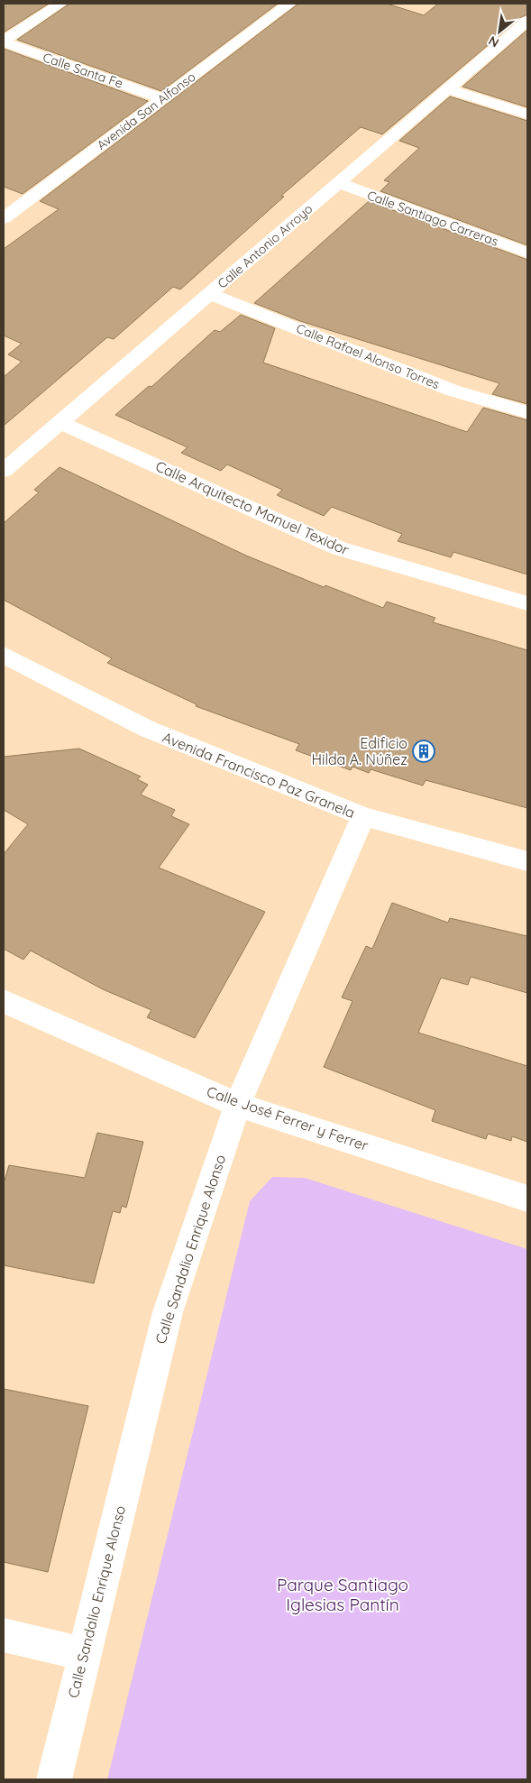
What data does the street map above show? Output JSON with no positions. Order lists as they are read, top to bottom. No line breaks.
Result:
{"streets":{"street":["Calle Santa Fe","Avenida San Alfonso","Calle Santiago Carreras","Calle Antonio Arroyo","Calle Rafael Alonso Torres","Calle Arquitecto Manuel Texidor","Avenida Francisco Paz Granela","Calle José Ferrer y Ferrer","Calle Sandalio Enrique Alonso"]},"crossings":[["Calle Santa Fe","Avenida San Alfonso"],["Calle Santiago Carreras","Calle Antonio Arroyo"],["Calle Antonio Arroyo","Calle Rafael Alonso Torres"],["Calle Antonio Arroyo","Calle Arquitecto Manuel Texidor"],["Avenida Francisco Paz Granela","Calle Sandalio Enrique Alonso"],["Calle José Ferrer y Ferrer","Calle Sandalio Enrique Alonso"]],"parks":["Parque Santiago Iglesias Pantín"],"places":{"building":["Edificio Hilda A. Núñez"]},"north":"bottom left"}
